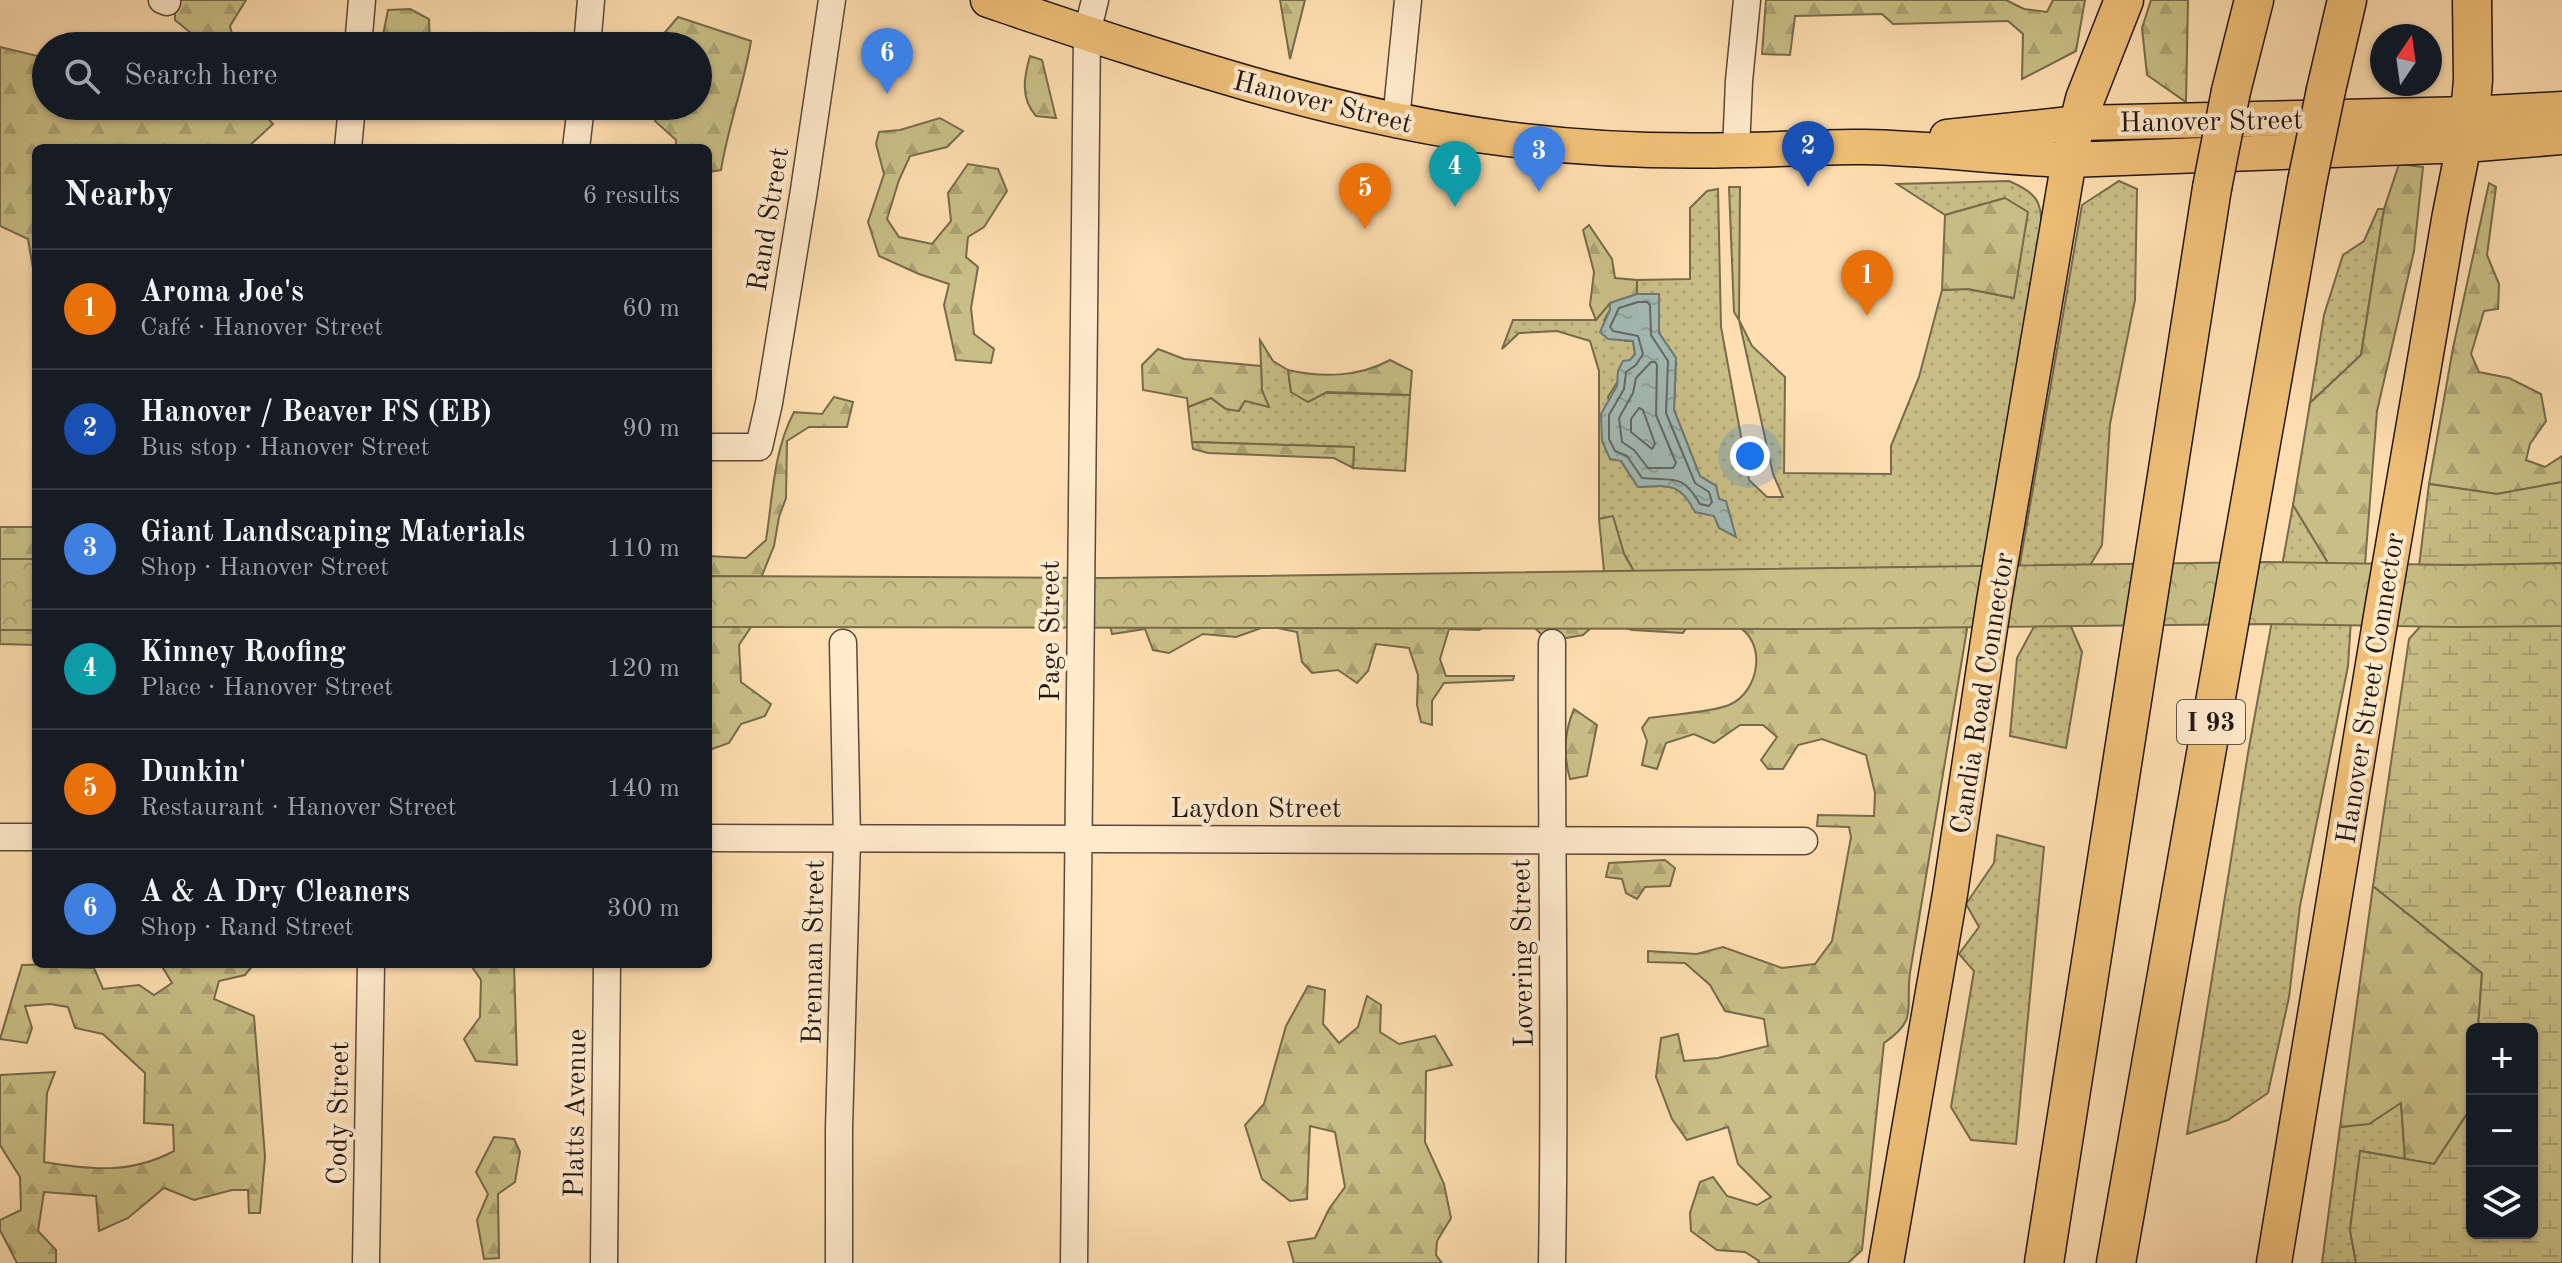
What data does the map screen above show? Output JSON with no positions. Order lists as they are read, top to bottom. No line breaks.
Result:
{"streets":{"highway":["I 93"],"main road":["Hanover Street","Hanover Street Connector","Candia Road Connector"],"street":["Rand Street","Page Street","Laydon Street","Brennan Street","Lovering Street","Cody Street","Platts Avenue"]},"crossings":[["Hanover Street","Page Street"],["Hanover Street","Hanover Street Connector"],["Hanover Street","Candia Road Connector"],["Page Street","Laydon Street"],["Laydon Street","Brennan Street"],["Laydon Street","Lovering Street"]],"north":"top","page":{"pins":["6","2","3","4","5","1"],"search":"Search here","heading":["Nearby","6 results"],"list":[{"mark":"1","name":"Aroma Joe's","note":"Café · Hanover Street","value":"60 m"},{"mark":"2","name":"Hanover / Beaver FS (EB)","note":"Bus stop · Hanover Street","value":"90 m"},{"mark":"3","name":"Giant Landscaping Materials","note":"Shop · Hanover Street","value":"110 m"},{"mark":"4","name":"Kinney Roofing","note":"Place · Hanover Street","value":"120 m"},{"mark":"5","name":"Dunkin'","note":"Restaurant · Hanover Street","value":"140 m"},{"mark":"6","name":"A & A Dry Cleaners","note":"Shop · Rand Street","value":"300 m"}],"map_buttons":["+","−"]}}
